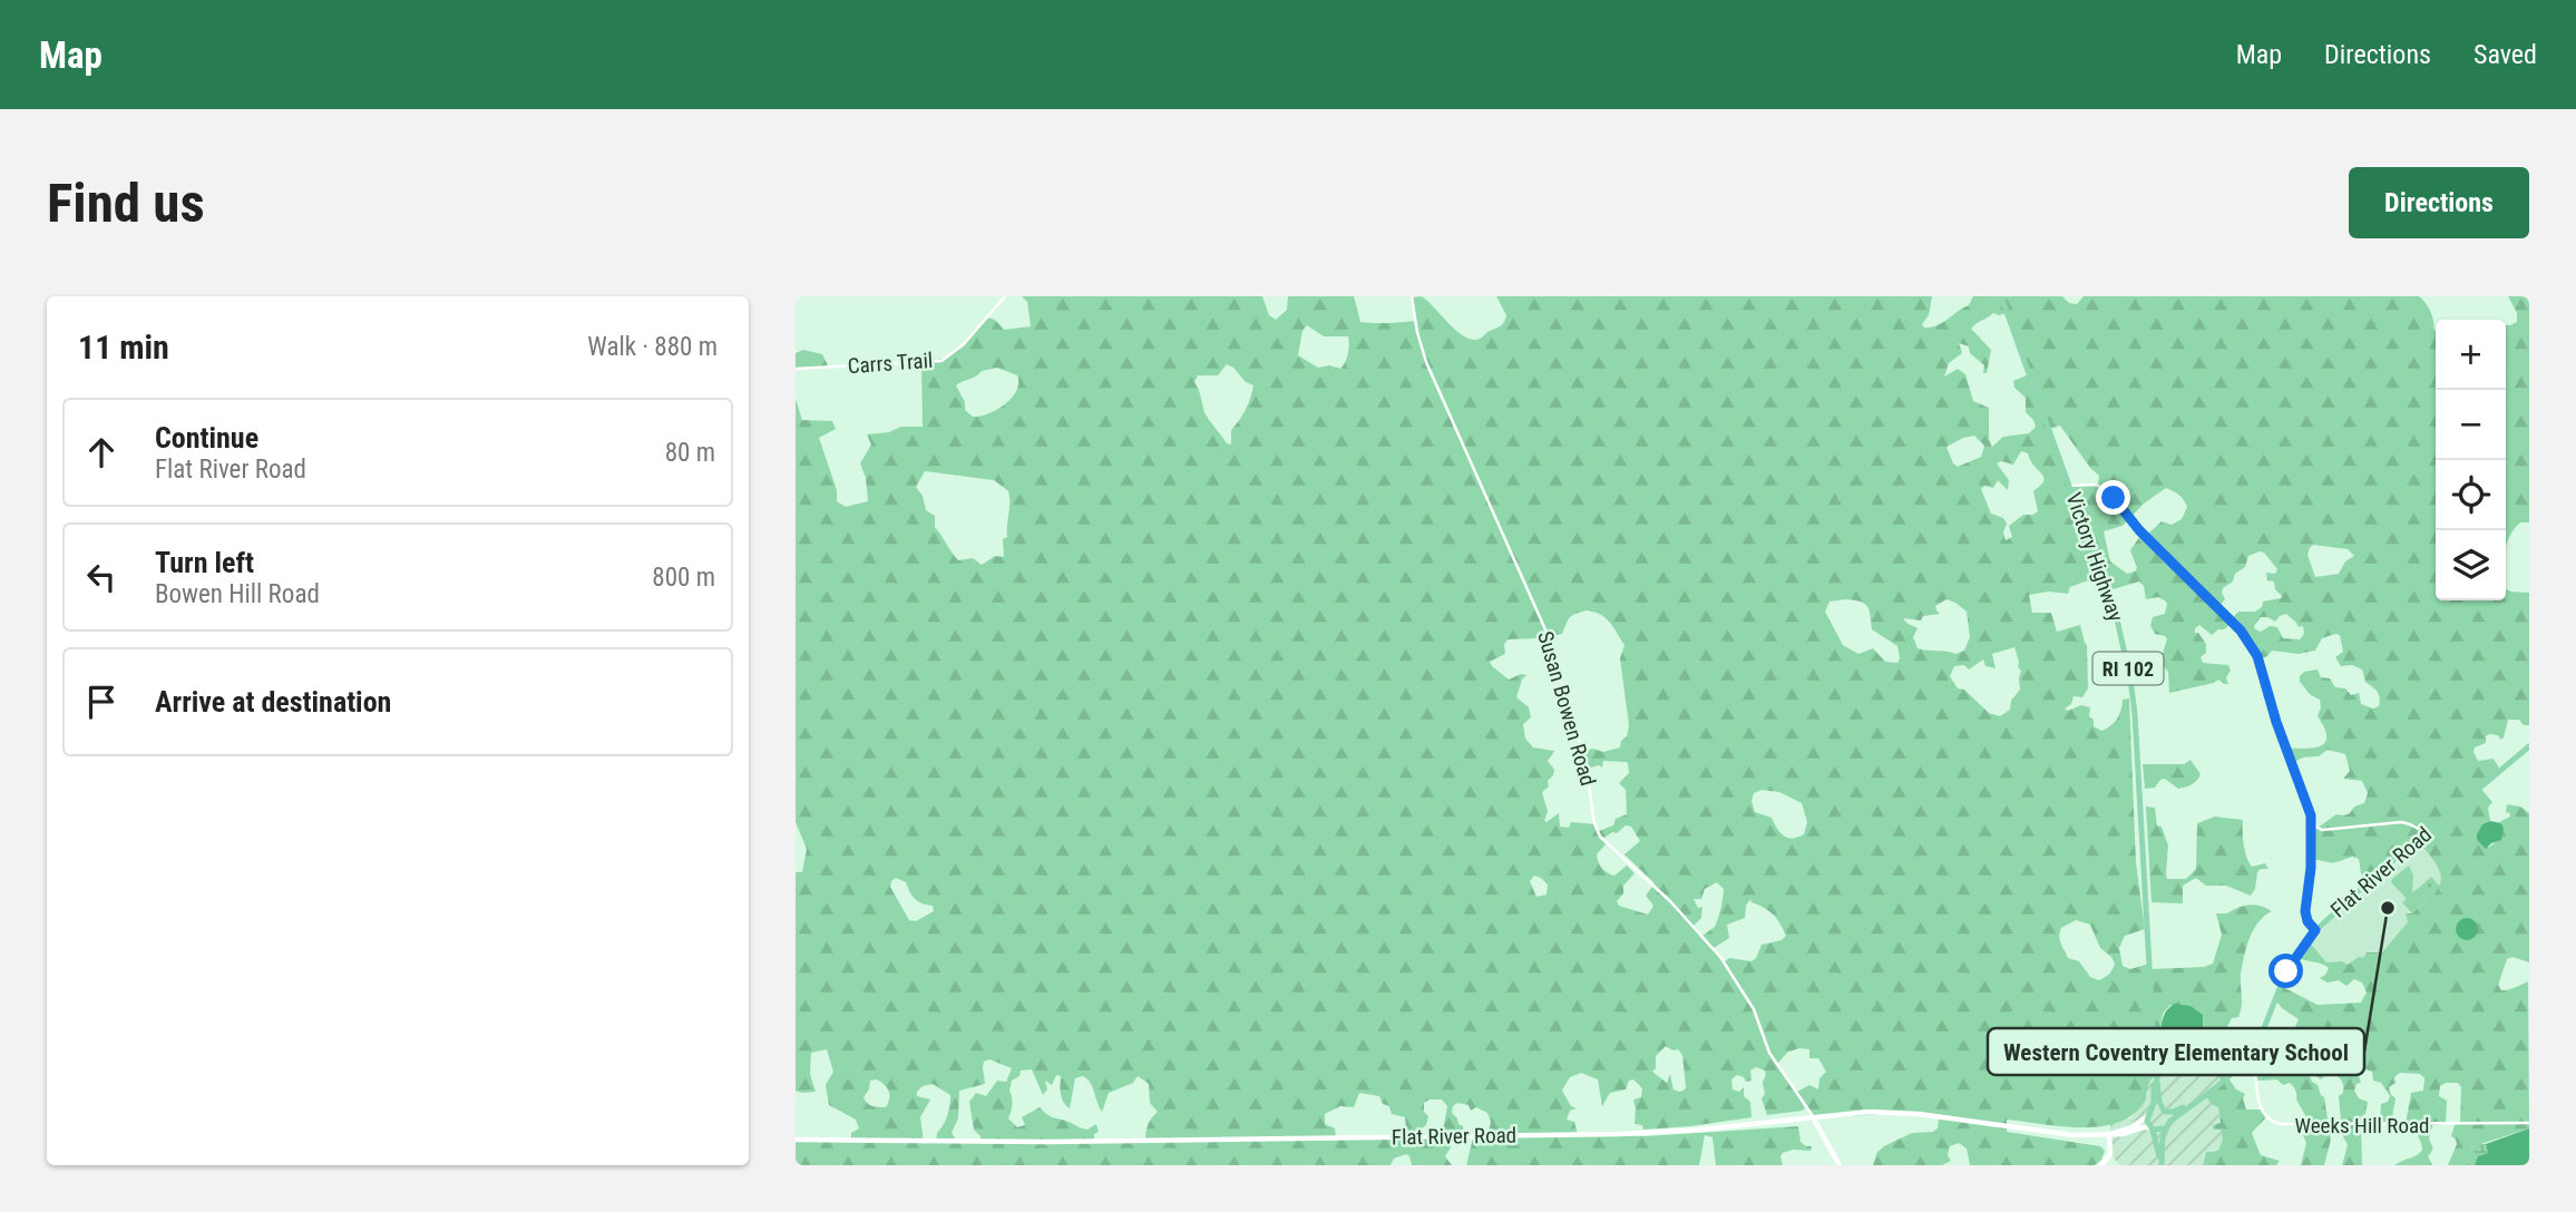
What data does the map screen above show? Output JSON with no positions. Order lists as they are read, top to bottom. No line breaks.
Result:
{"streets":{"main road":["Victory Highway","RI 102","Flat River Road"],"street":["Carrs Trail","Susan Bowen Road","Weeks Hill Road"]},"crossings":[["Victory Highway","Flat River Road"],["Susan Bowen Road","Flat River Road"],["Flat River Road","Weeks Hill Road"]],"places":["Western Coventry Elementary School"],"page":{"header":"Map","nav":["Map","Directions","Saved"],"buttons":"Directions","title":"Find us","heading":["11 min","Walk · 880 m"],"map_buttons":["+","−"],"list":[["Continue","Flat River Road","80 m"],["Turn left","Bowen Hill Road","800 m"],"Arrive at destination"]}}
